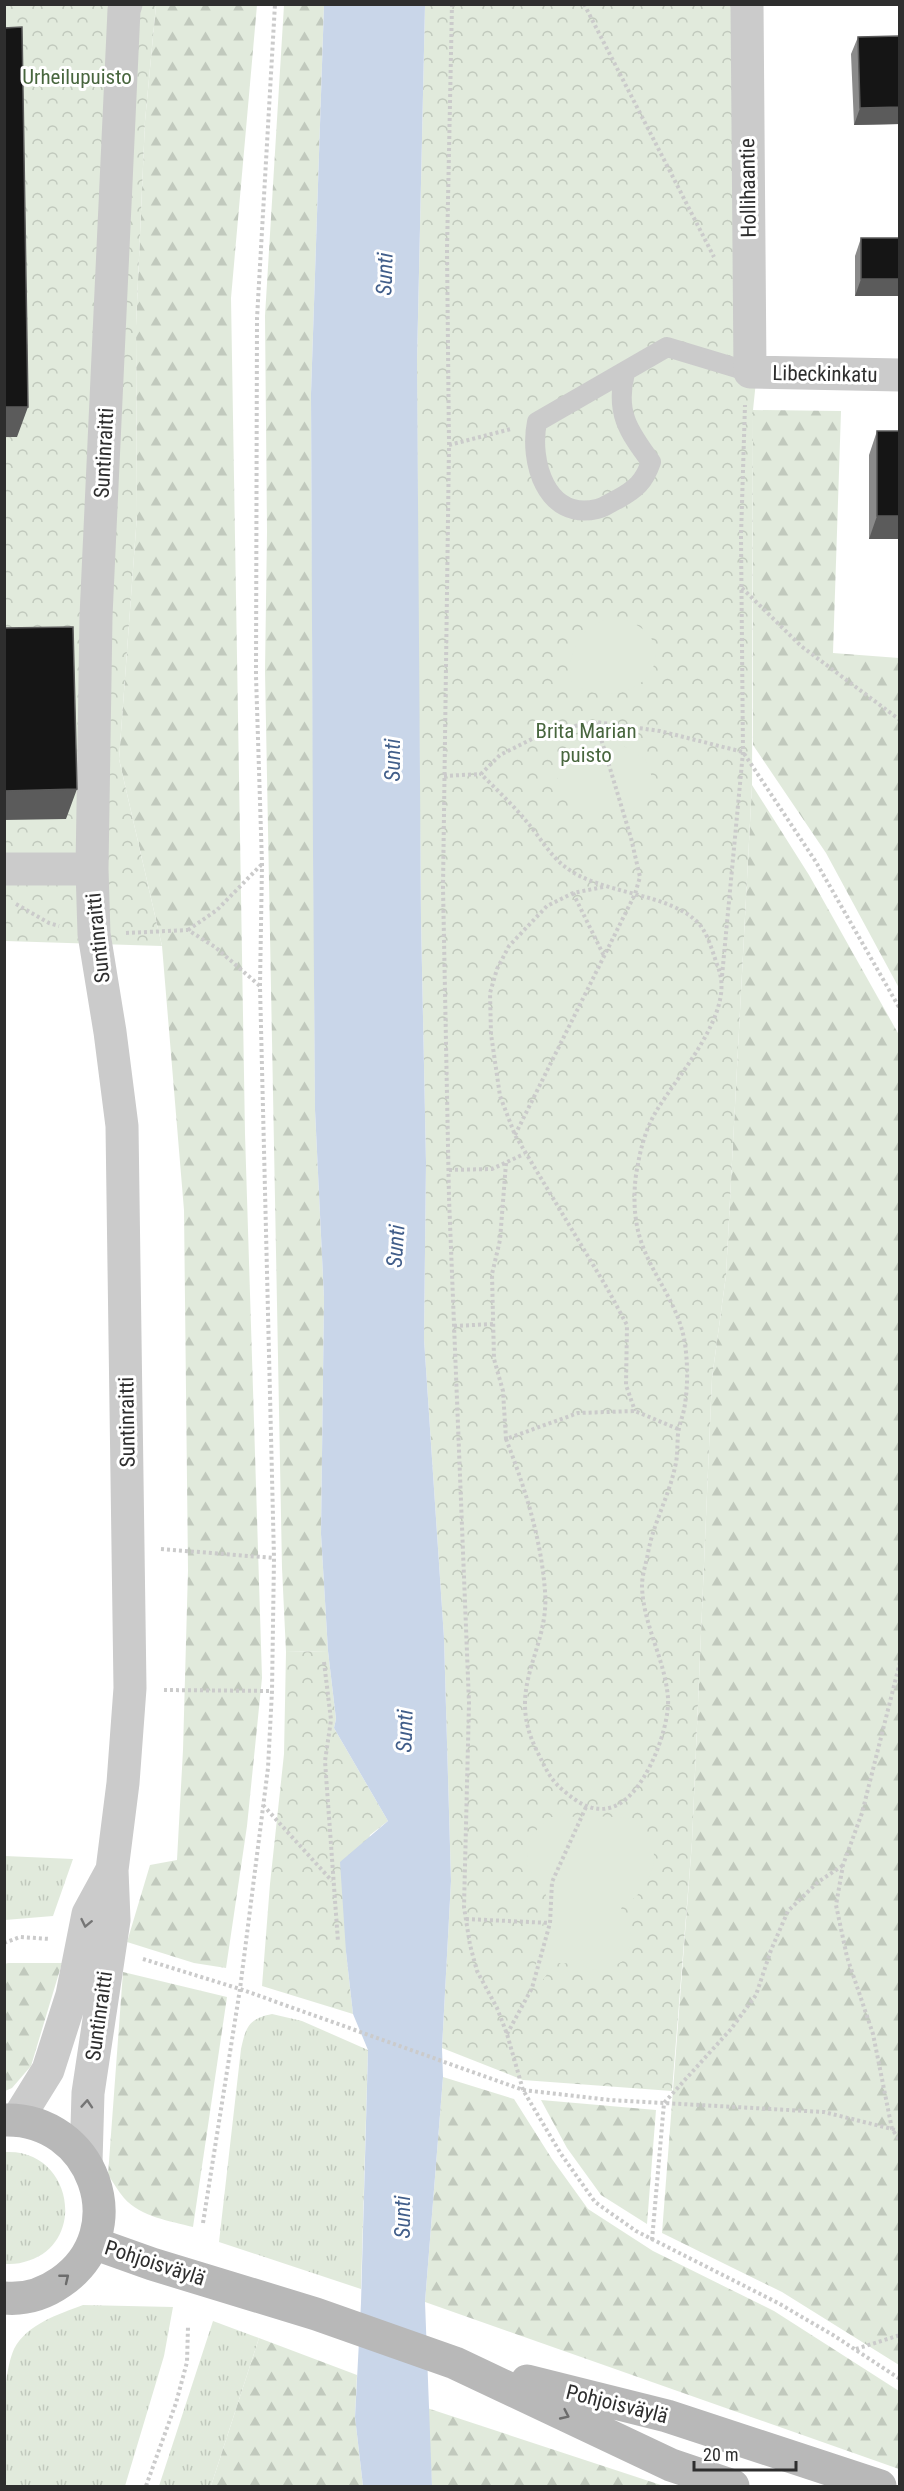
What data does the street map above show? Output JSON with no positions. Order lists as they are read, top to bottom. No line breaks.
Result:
{"streets":{"main road":["Pohjoisväylä"],"street":["Hollihaantie","Libeckinkatu","Suntinraitti"]},"crossings":[["Hollihaantie","Libeckinkatu"]],"water":["Sunti"],"parks":["Urheilupuisto","Brita Marian puisto"],"scale_bar":"20 m"}
